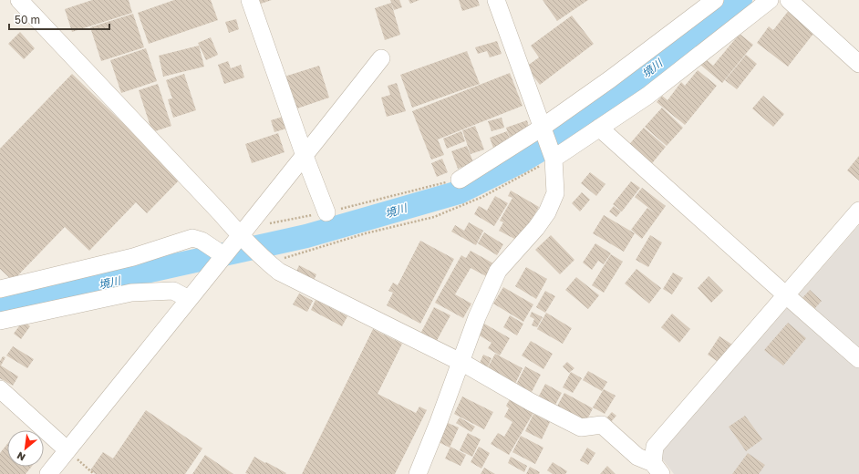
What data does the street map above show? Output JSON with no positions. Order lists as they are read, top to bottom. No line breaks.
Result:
{"water":["境川"],"scale_bar":"50 m","north":"bottom left"}
